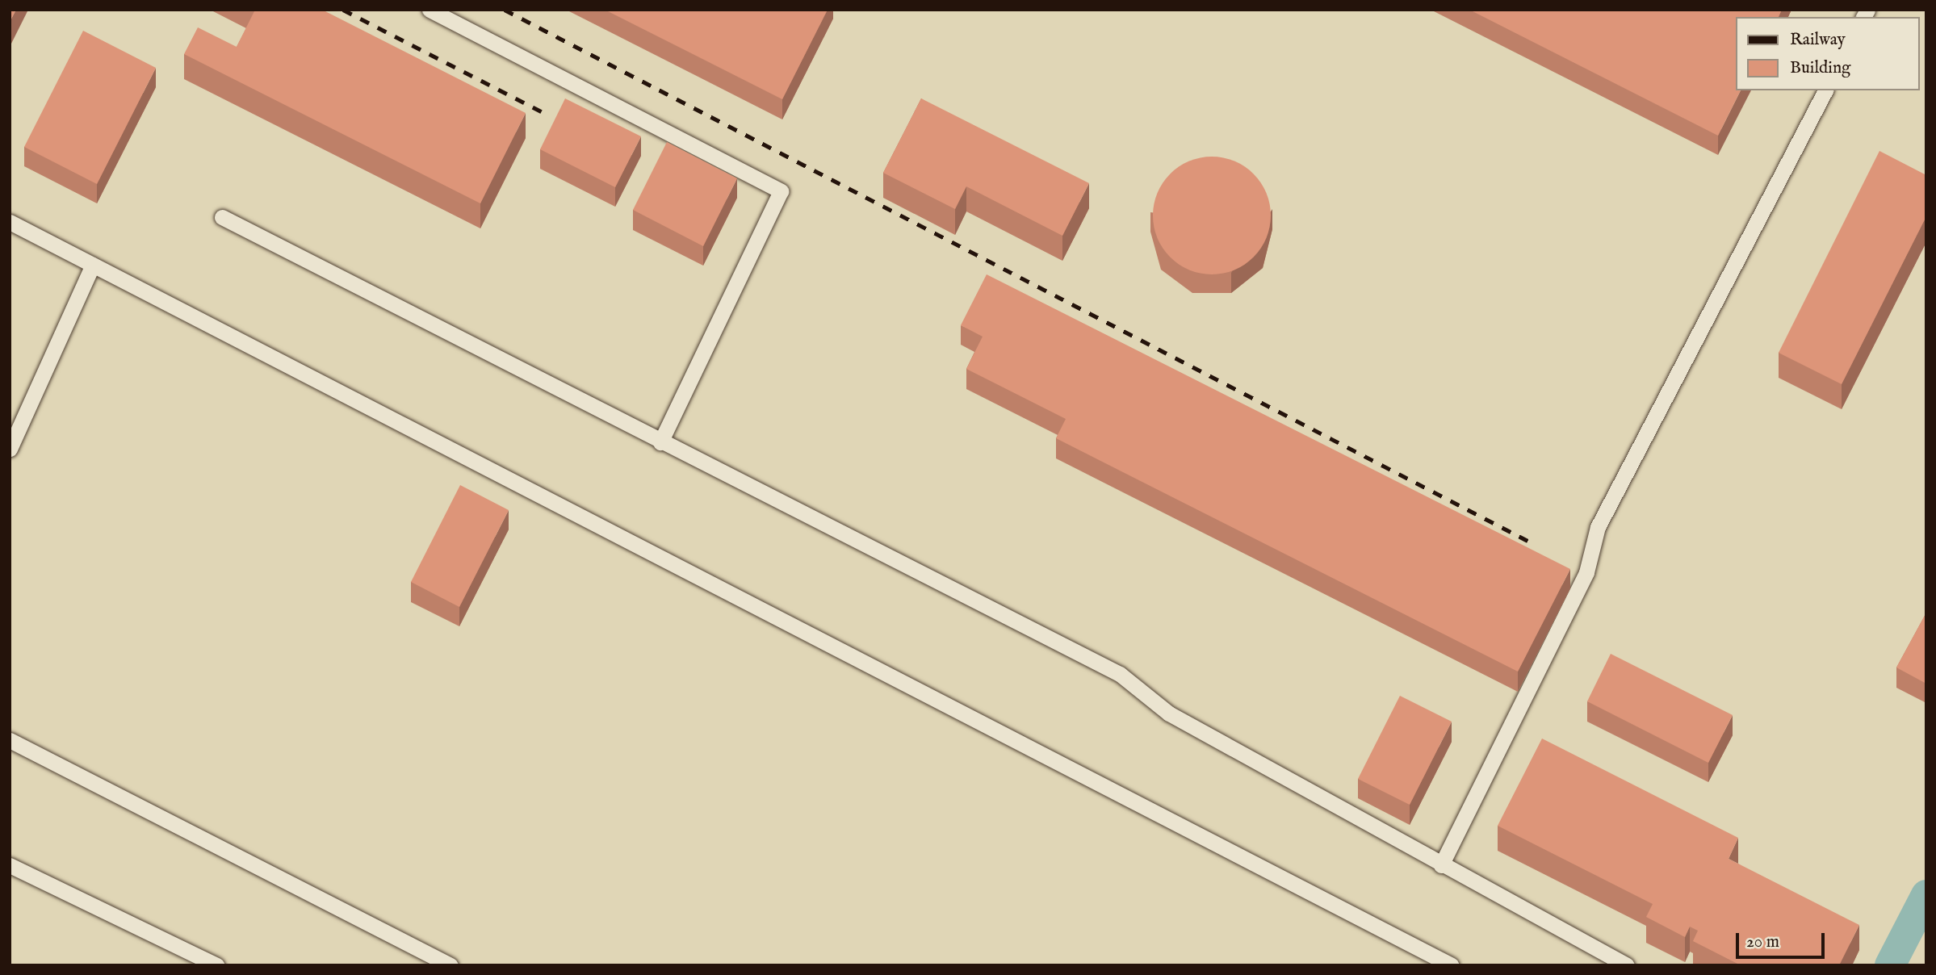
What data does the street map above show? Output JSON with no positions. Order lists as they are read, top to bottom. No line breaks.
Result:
{"legend":["Railway","Building"],"scale_bar":"20 m"}
